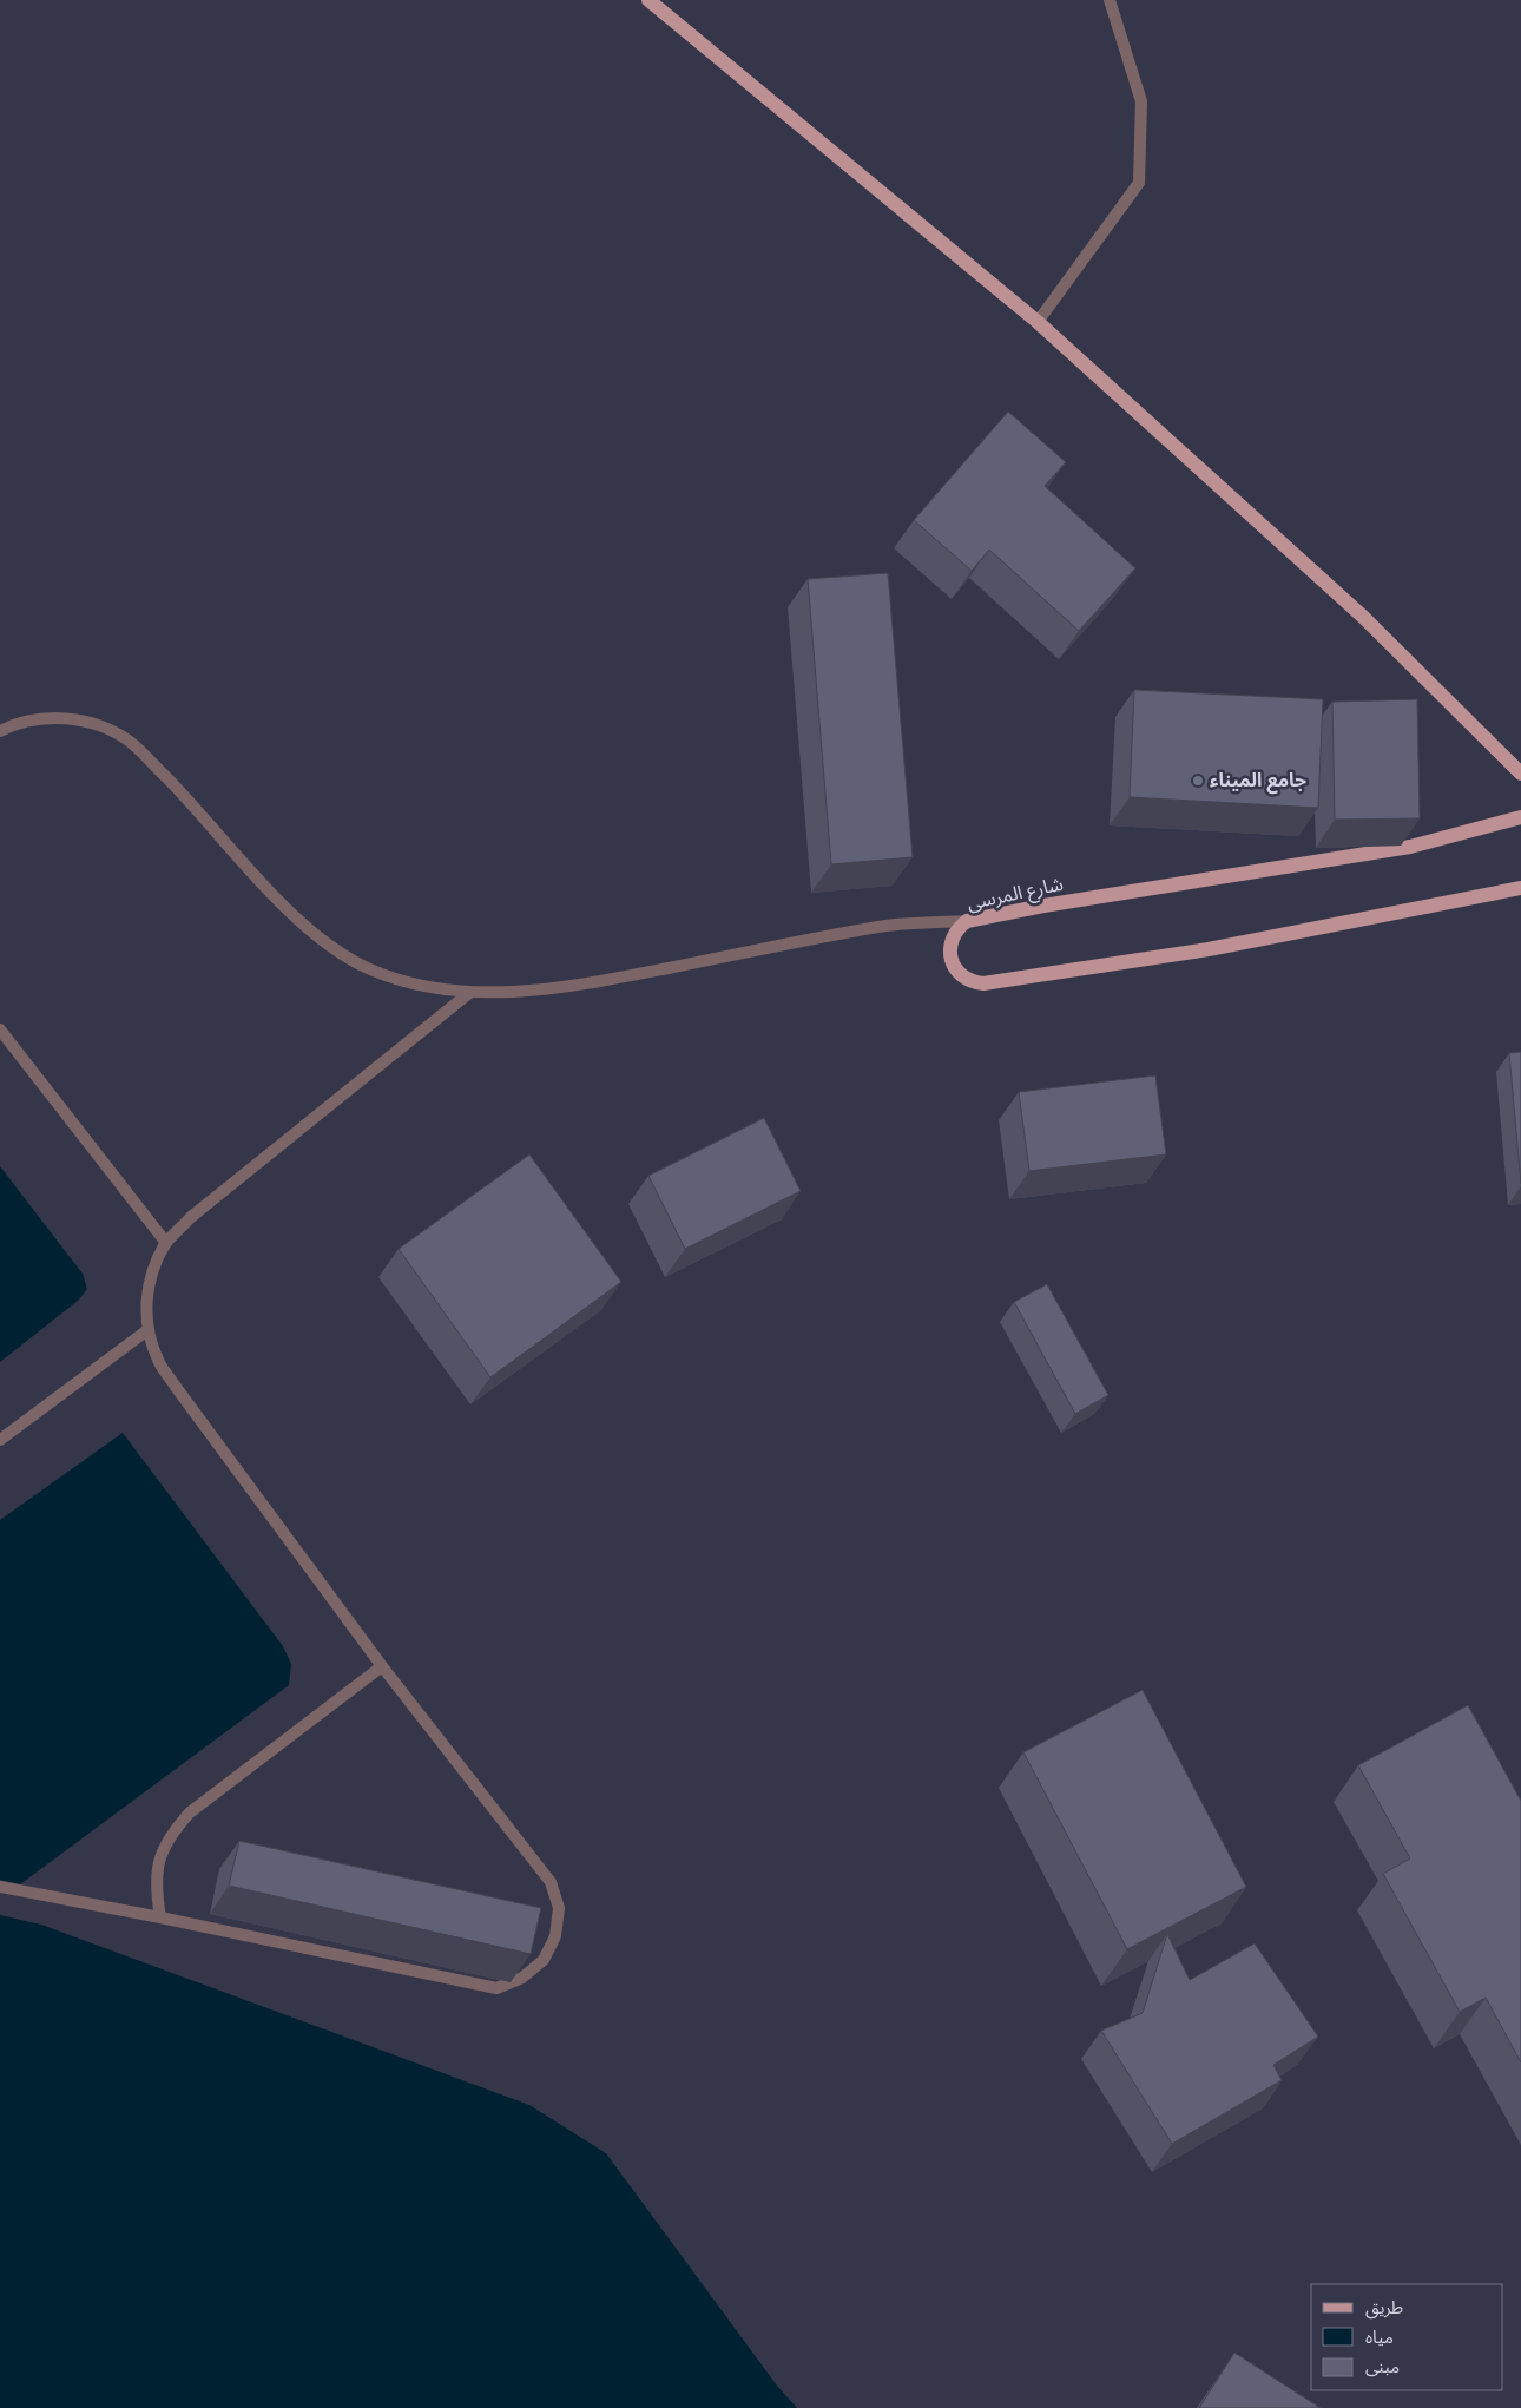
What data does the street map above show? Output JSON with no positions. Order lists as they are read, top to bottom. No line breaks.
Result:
{"streets":{"main road":["شارع المرسى"]},"places":["جامع الميناء"],"legend":["طريق","مياه","مبنى"]}
